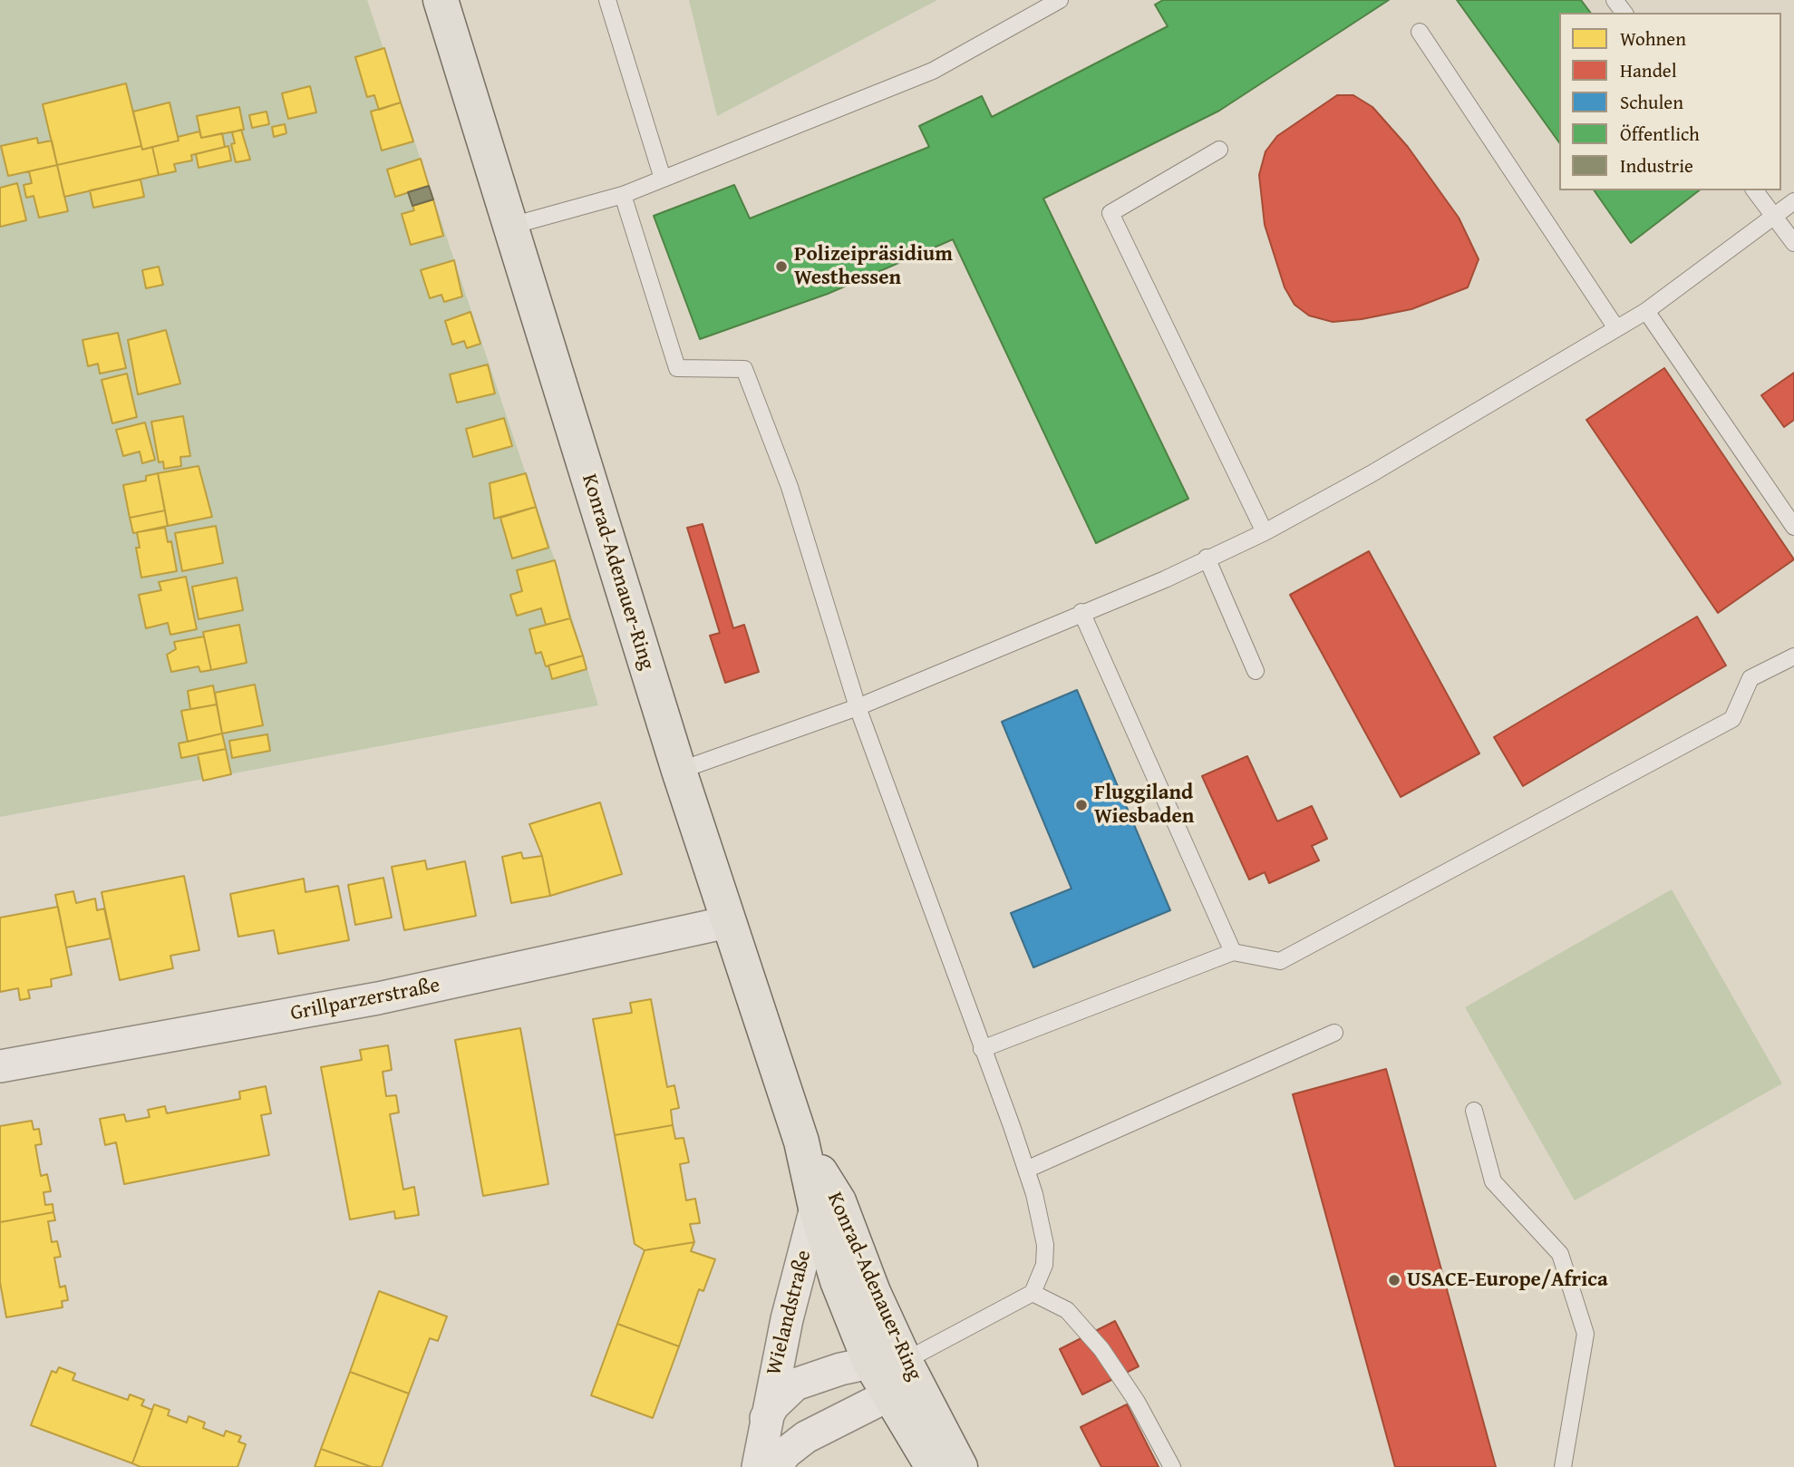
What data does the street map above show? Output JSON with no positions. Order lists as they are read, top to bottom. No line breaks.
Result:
{"streets":{"main road":["Konrad-Adenauer-Ring"],"street":["Grillparzerstraße","Wielandstraße"]},"crossings":[["Konrad-Adenauer-Ring","Grillparzerstraße"],["Konrad-Adenauer-Ring","Wielandstraße"]],"places":["Polizeipräsidium Westhessen","Fluggiland Wiesbaden","USACE-Europe/Africa"],"legend":["Wohnen","Handel","Schulen","Öffentlich","Industrie"]}
